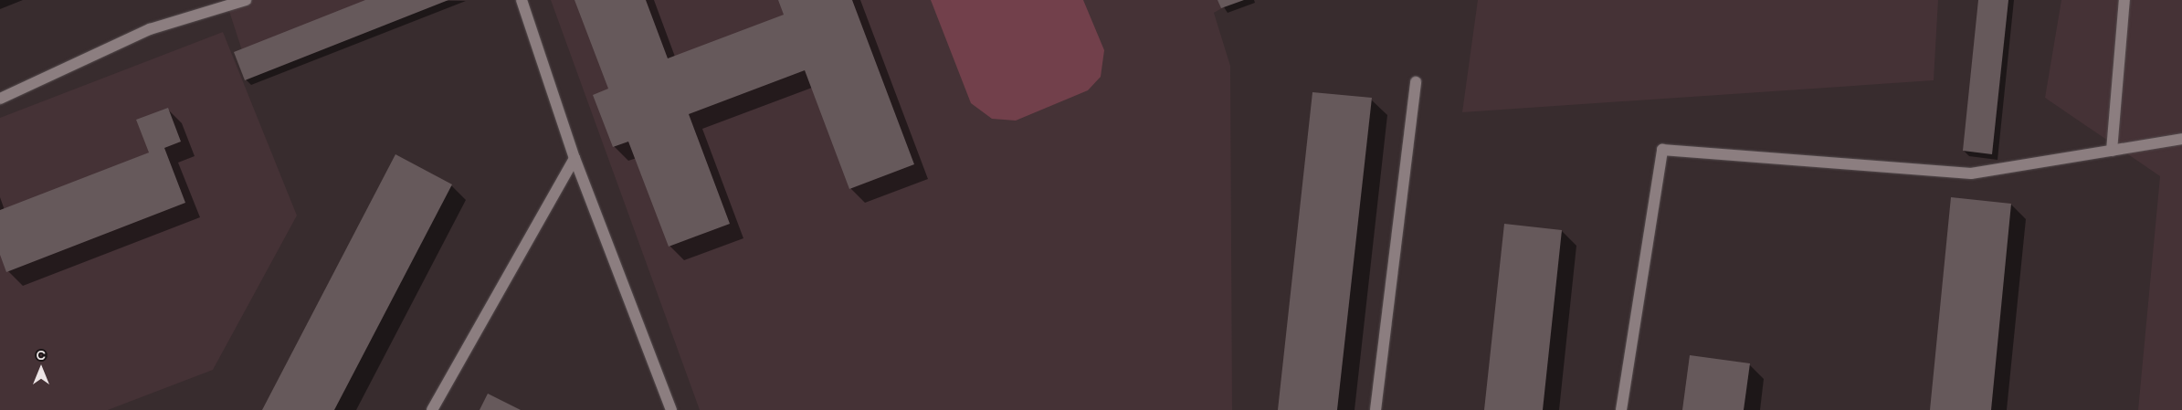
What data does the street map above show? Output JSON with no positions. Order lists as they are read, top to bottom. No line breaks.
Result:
{"north":"top"}
